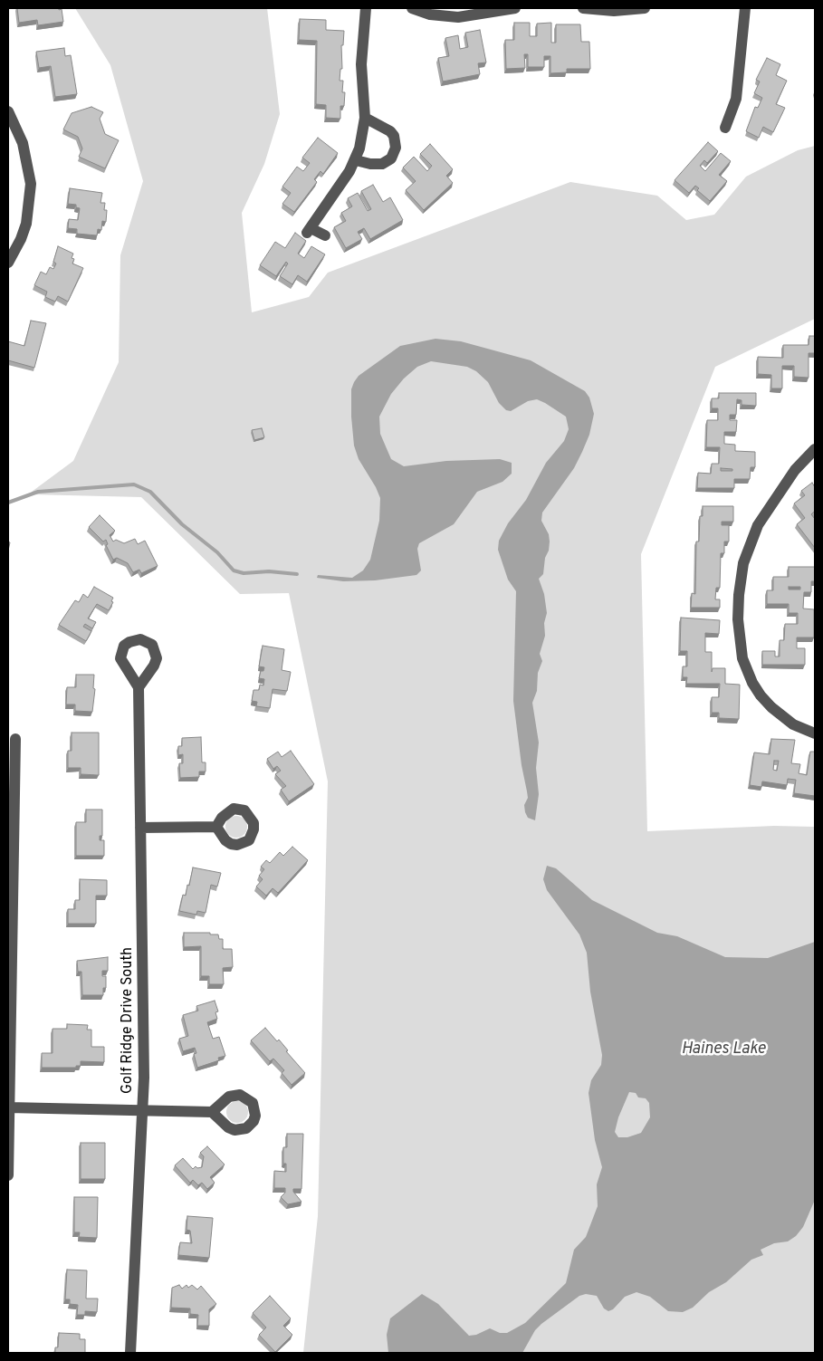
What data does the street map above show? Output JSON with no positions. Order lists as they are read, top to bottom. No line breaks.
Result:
{"streets":{"street":["Golf Ridge Drive South"]},"water":["Haines Lake"]}
